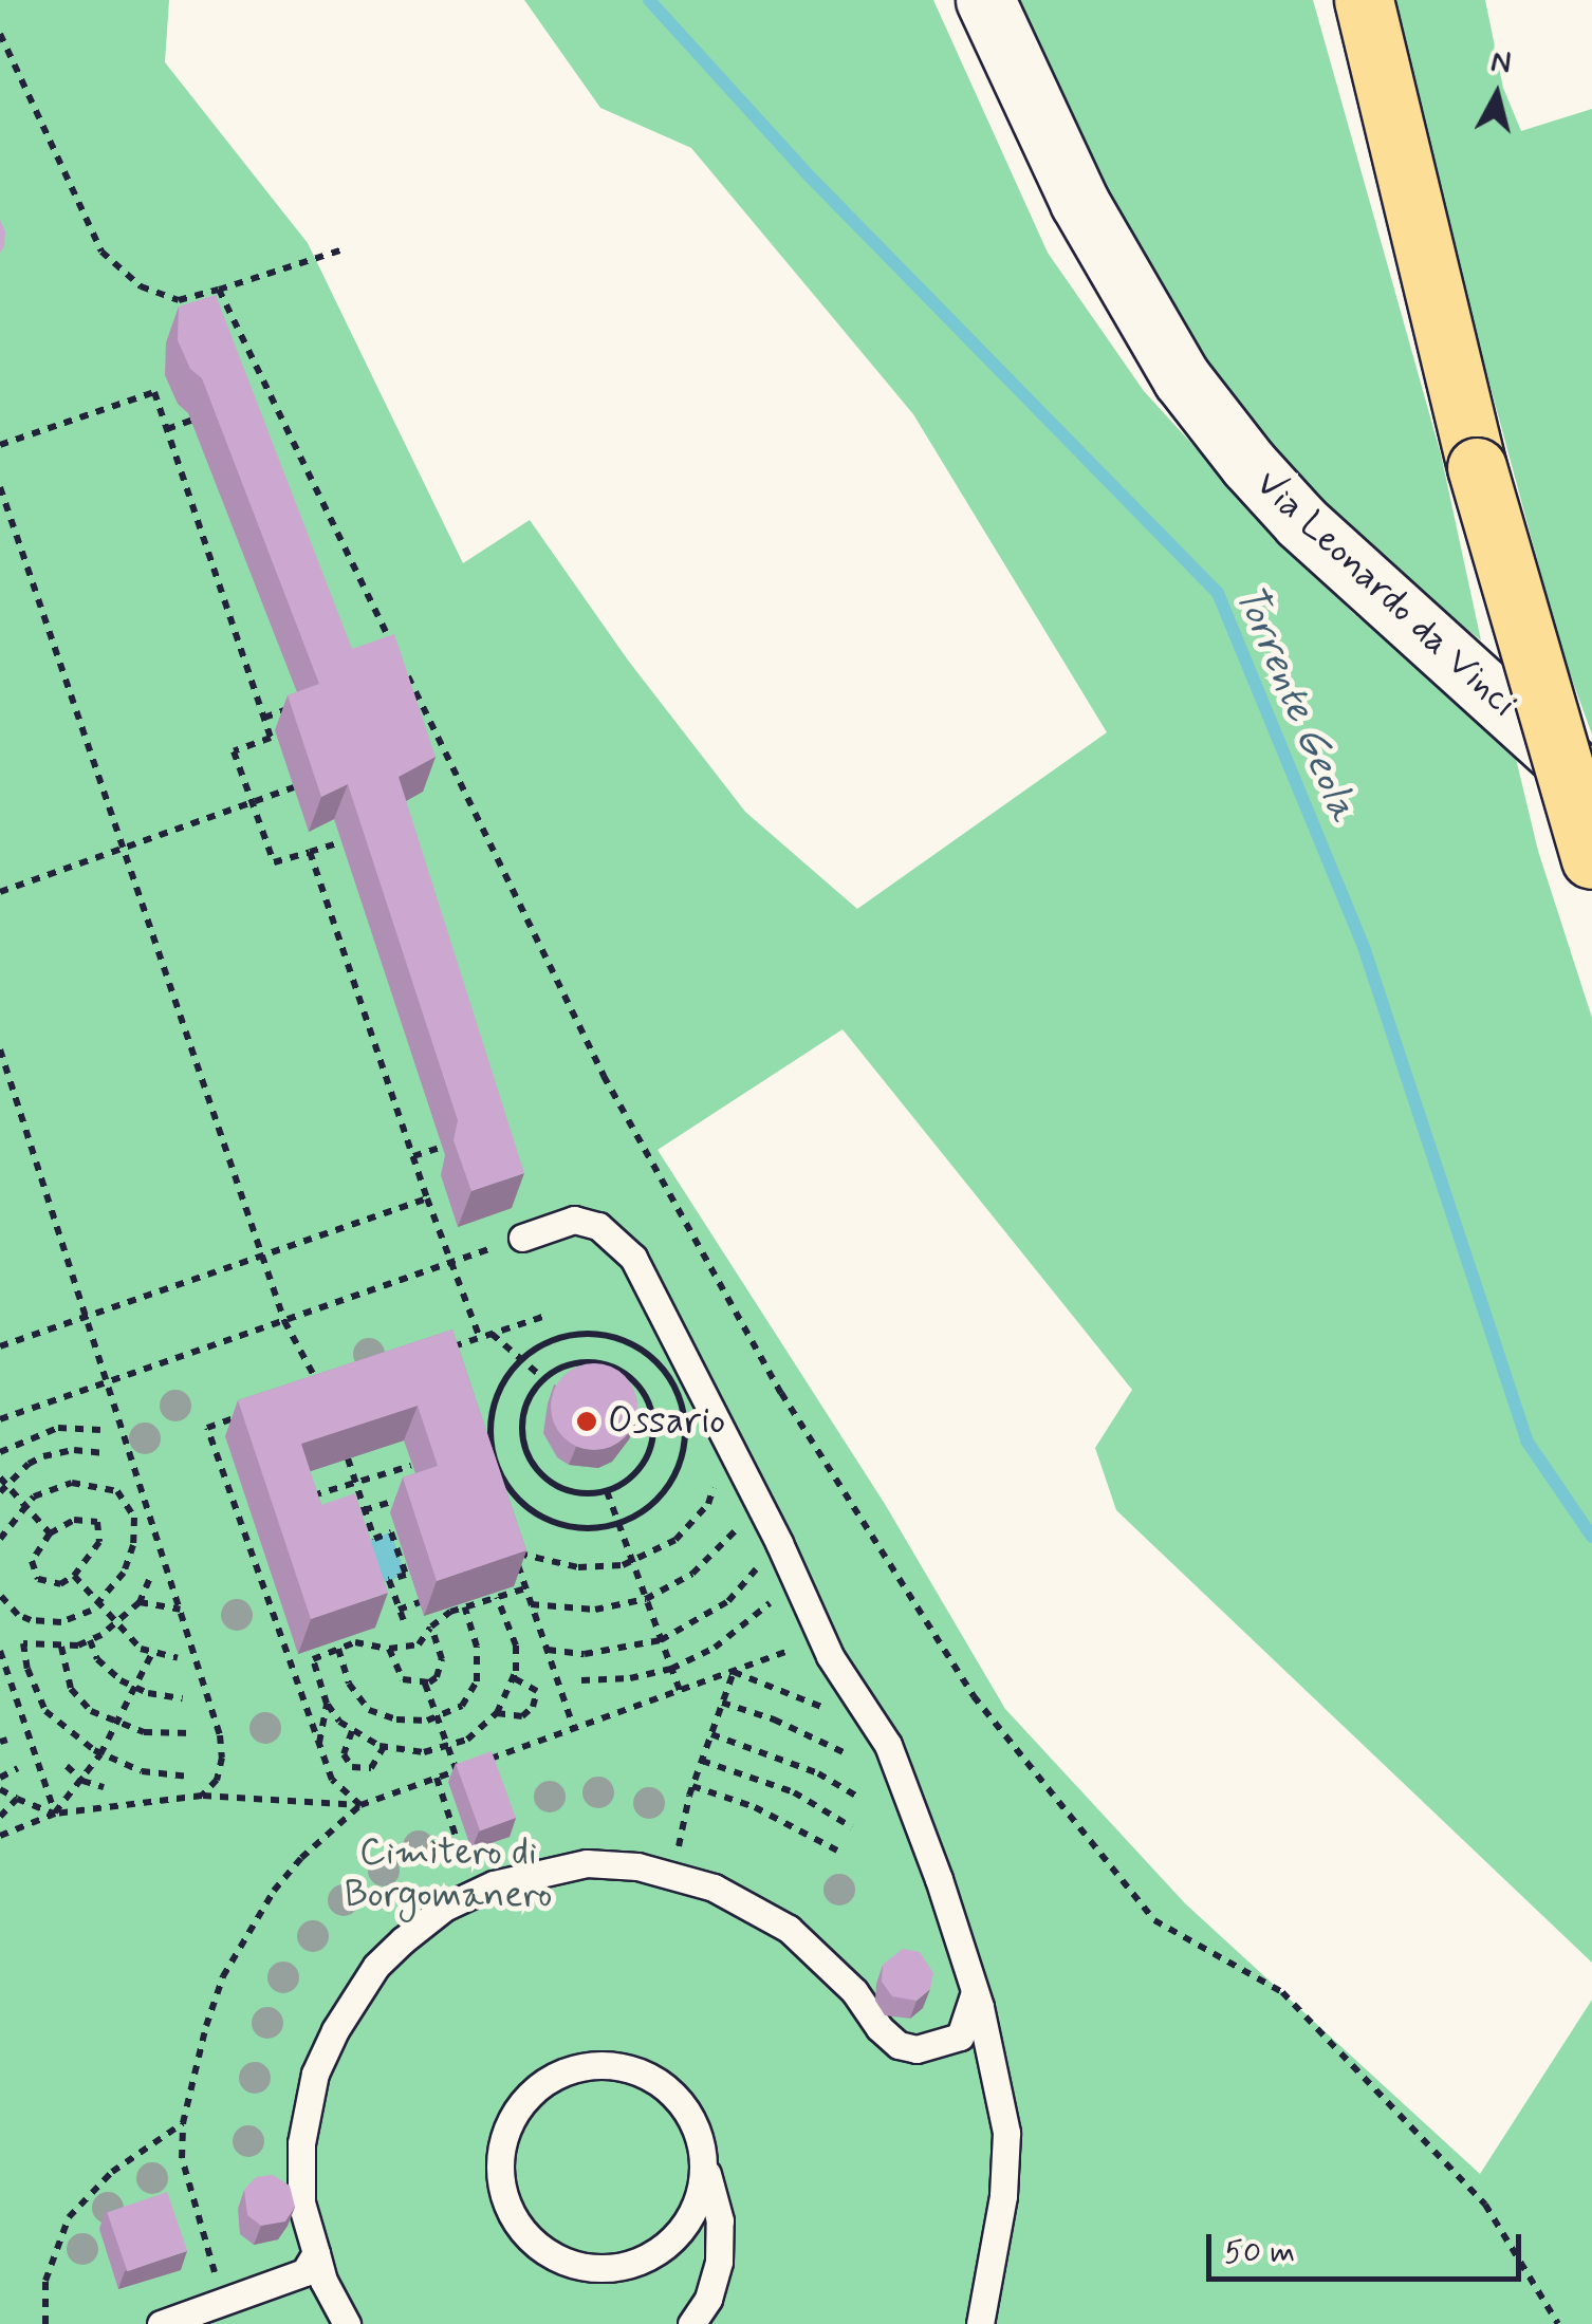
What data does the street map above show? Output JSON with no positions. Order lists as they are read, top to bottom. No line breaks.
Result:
{"streets":{"street":["Via Leonardo da Vinci"]},"water":["Torrente Geola"],"parks":["Cimitero di Borgomanero"],"places":["Ossario"],"scale_bar":"50 m","north":"top"}
